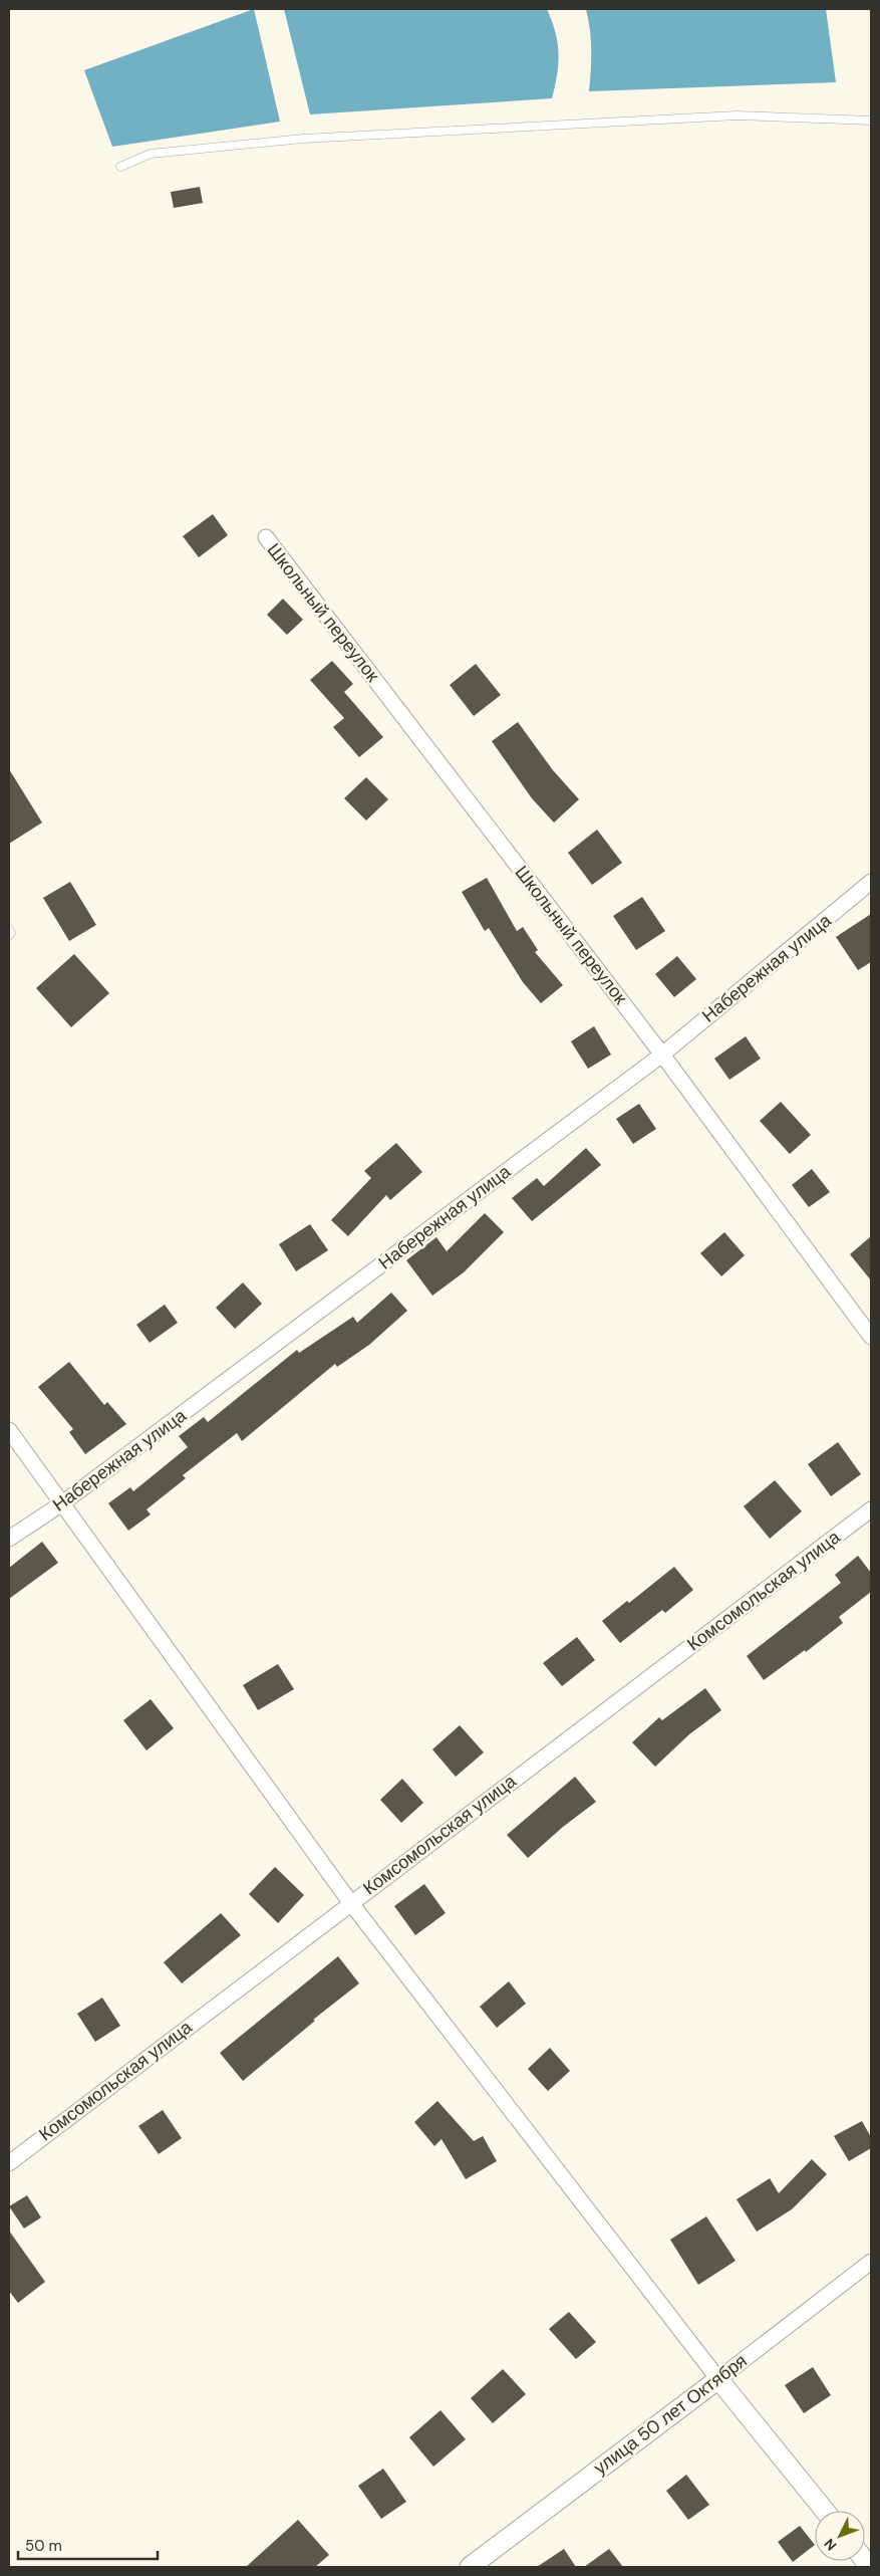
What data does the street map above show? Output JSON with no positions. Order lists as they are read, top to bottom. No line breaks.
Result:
{"streets":{"street":["Школьный переулок","Набережная улица","Комсомольская улица","улица 50 лет Октября"]},"crossings":[["Школьный переулок","Набережная улица"]],"scale_bar":"50 m","north":"bottom left"}
